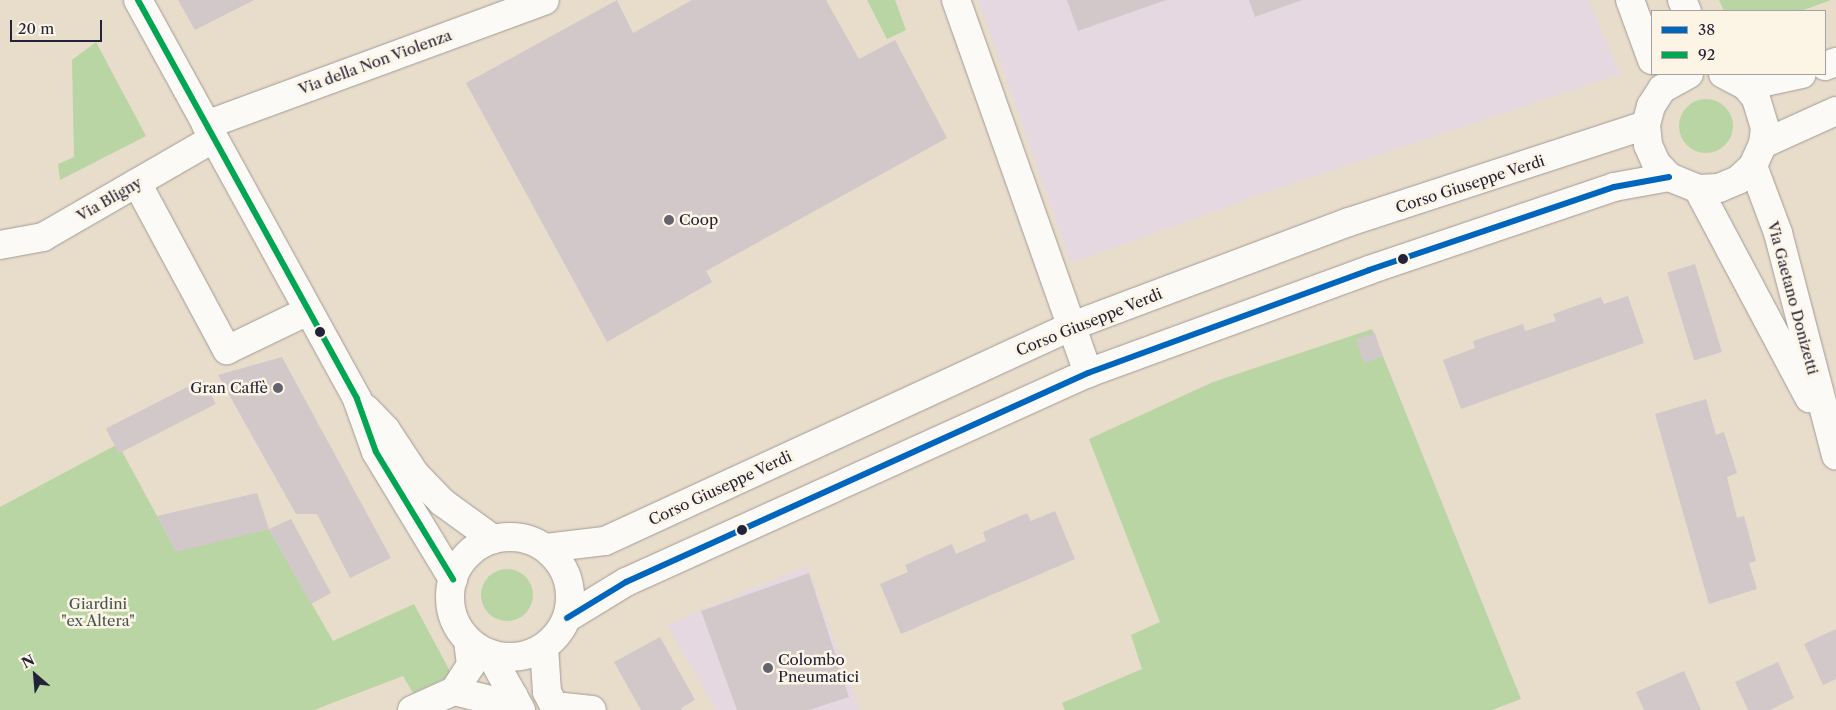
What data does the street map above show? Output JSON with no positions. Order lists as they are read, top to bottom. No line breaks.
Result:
{"streets":{"street":["Via della Non Violenza","Corso Giuseppe Verdi","Via Bligny","Via Gaetano Donizetti"]},"crossings":[["Via della Non Violenza","Via Bligny"]],"parks":["Giardini \"ex Altera\""],"places":["Coop","Gran Caffè","Colombo Pneumatici"],"lines":["transit line 92","transit line 38"],"legend":["38","92"],"scale_bar":"20 m","north":"top left"}
